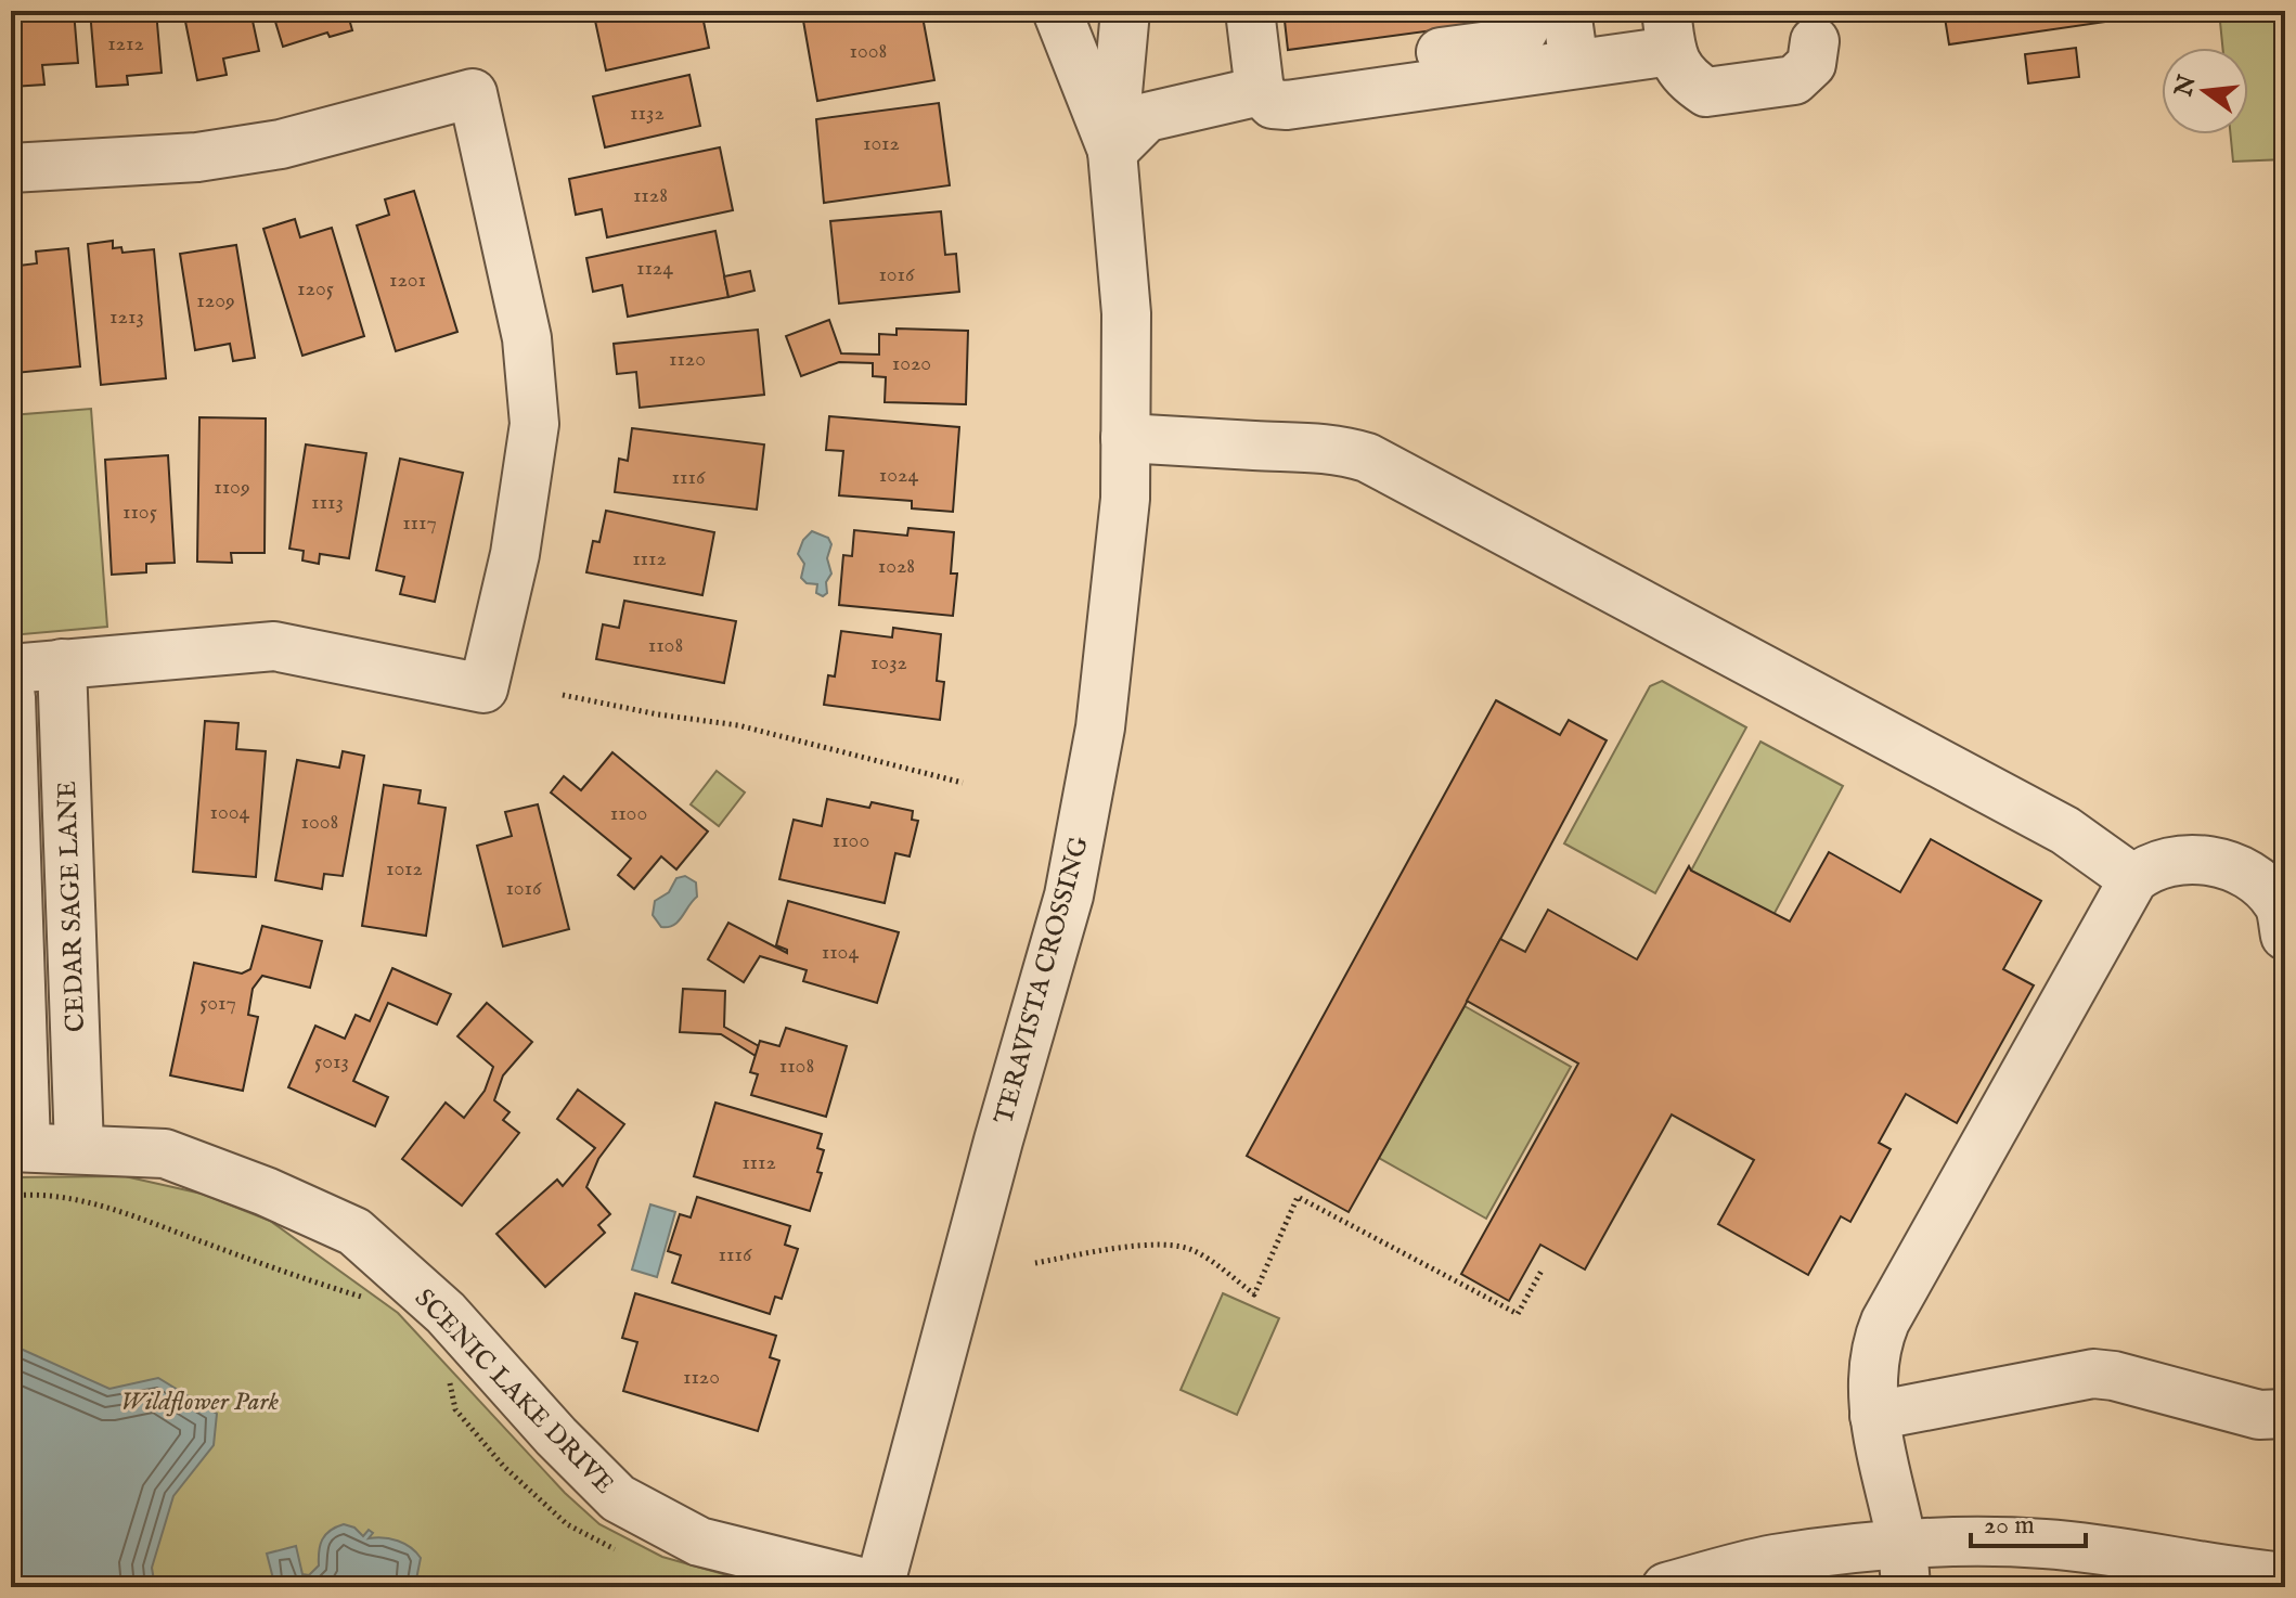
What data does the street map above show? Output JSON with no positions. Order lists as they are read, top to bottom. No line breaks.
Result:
{"streets":{"street":["CEDAR SAGE LANE","TERAVISTA CROSSING","SCENIC LAKE DRIVE"]},"crossings":[["CEDAR SAGE LANE","SCENIC LAKE DRIVE"],["TERAVISTA CROSSING","SCENIC LAKE DRIVE"]],"parks":["Wildflower Park"],"house_numbers":["1212","1008","1132","1012","1128","1124","1016","1201","1205","1209","1213","1120","1020","1024","1116","1109","1113","1105","1117","1112","1028","1108","1032","1004","1100","1008","1100","1012","1016","1104","5017","5013","1108","1112","1116","1120"],"scale_bar":"20 m","north":"left"}
